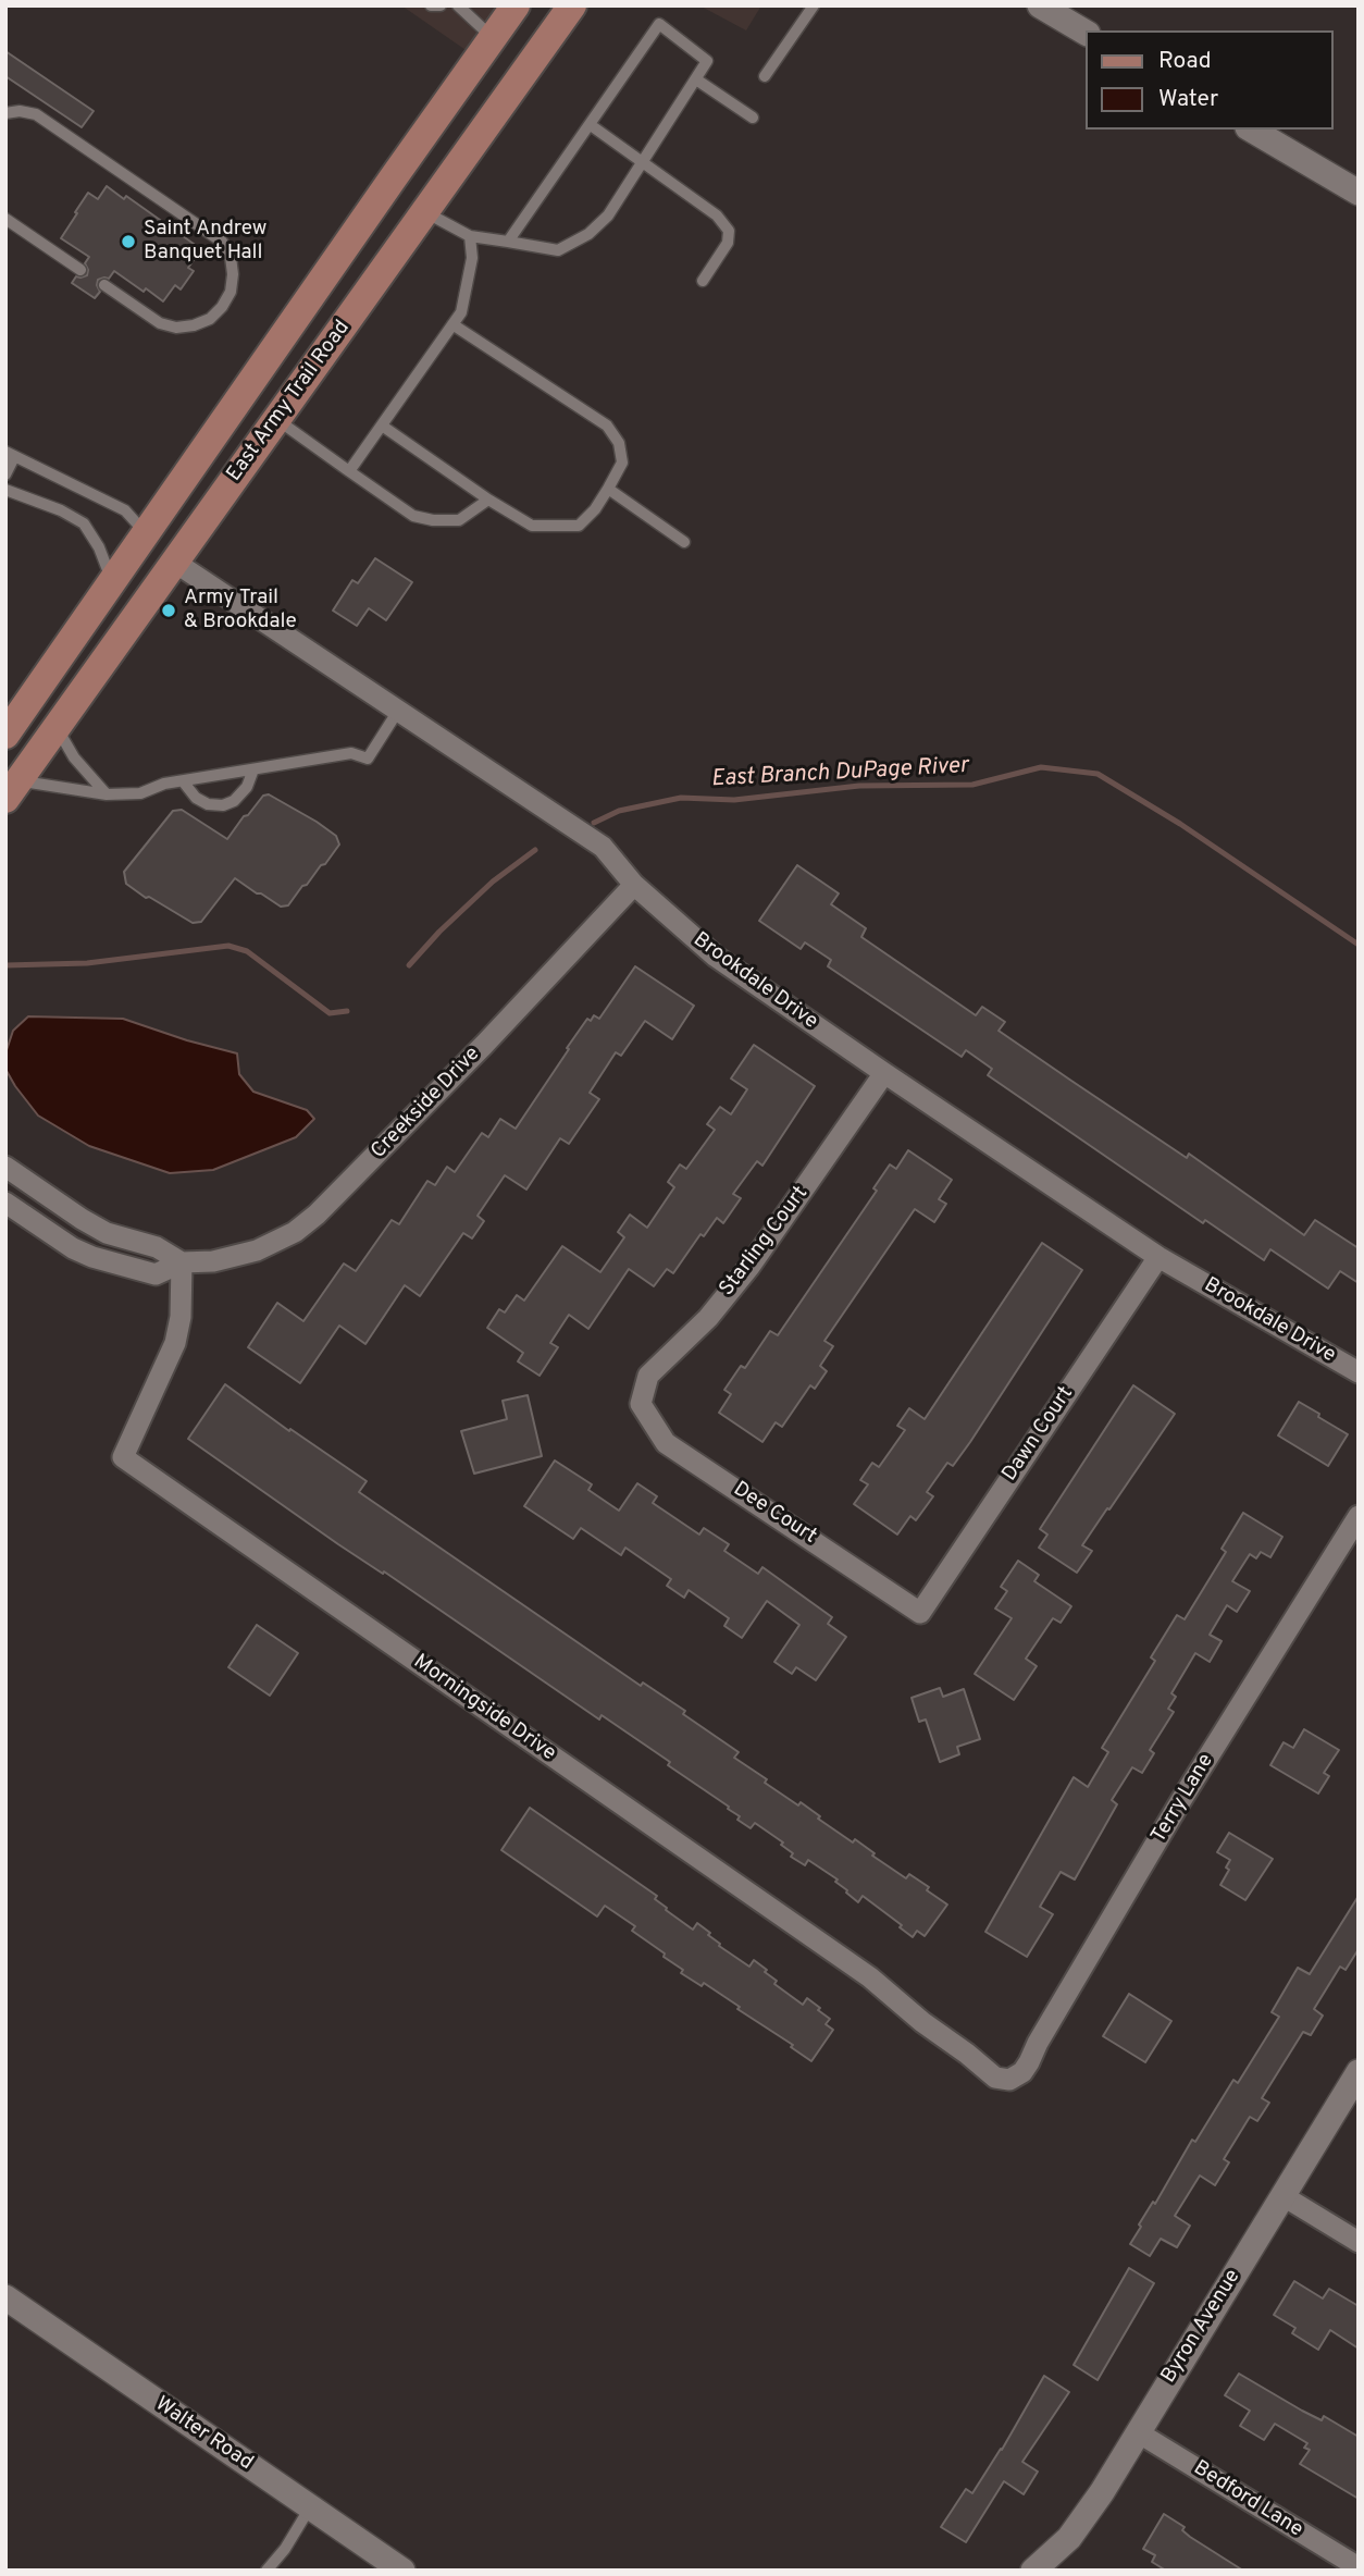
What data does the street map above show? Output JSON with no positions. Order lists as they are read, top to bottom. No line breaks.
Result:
{"streets":{"main road":["East Army Trail Road"],"street":["Brookdale Drive","Creekside Drive","Starling Court","Dawn Court","Dee Court","Morningside Drive","Terry Lane","Byron Avenue","Walter Road","Bedford Lane"]},"crossings":[["East Army Trail Road","Brookdale Drive"],["Brookdale Drive","Creekside Drive"],["Brookdale Drive","Starling Court"],["Brookdale Drive","Dawn Court"],["Creekside Drive","Morningside Drive"],["Starling Court","Dee Court"],["Dawn Court","Dee Court"],["Morningside Drive","Terry Lane"],["Byron Avenue","Bedford Lane"]],"water":["East Branch DuPage River"],"places":["Saint Andrew Banquet Hall","Army Trail & Brookdale"],"legend":["Road","Water"]}
